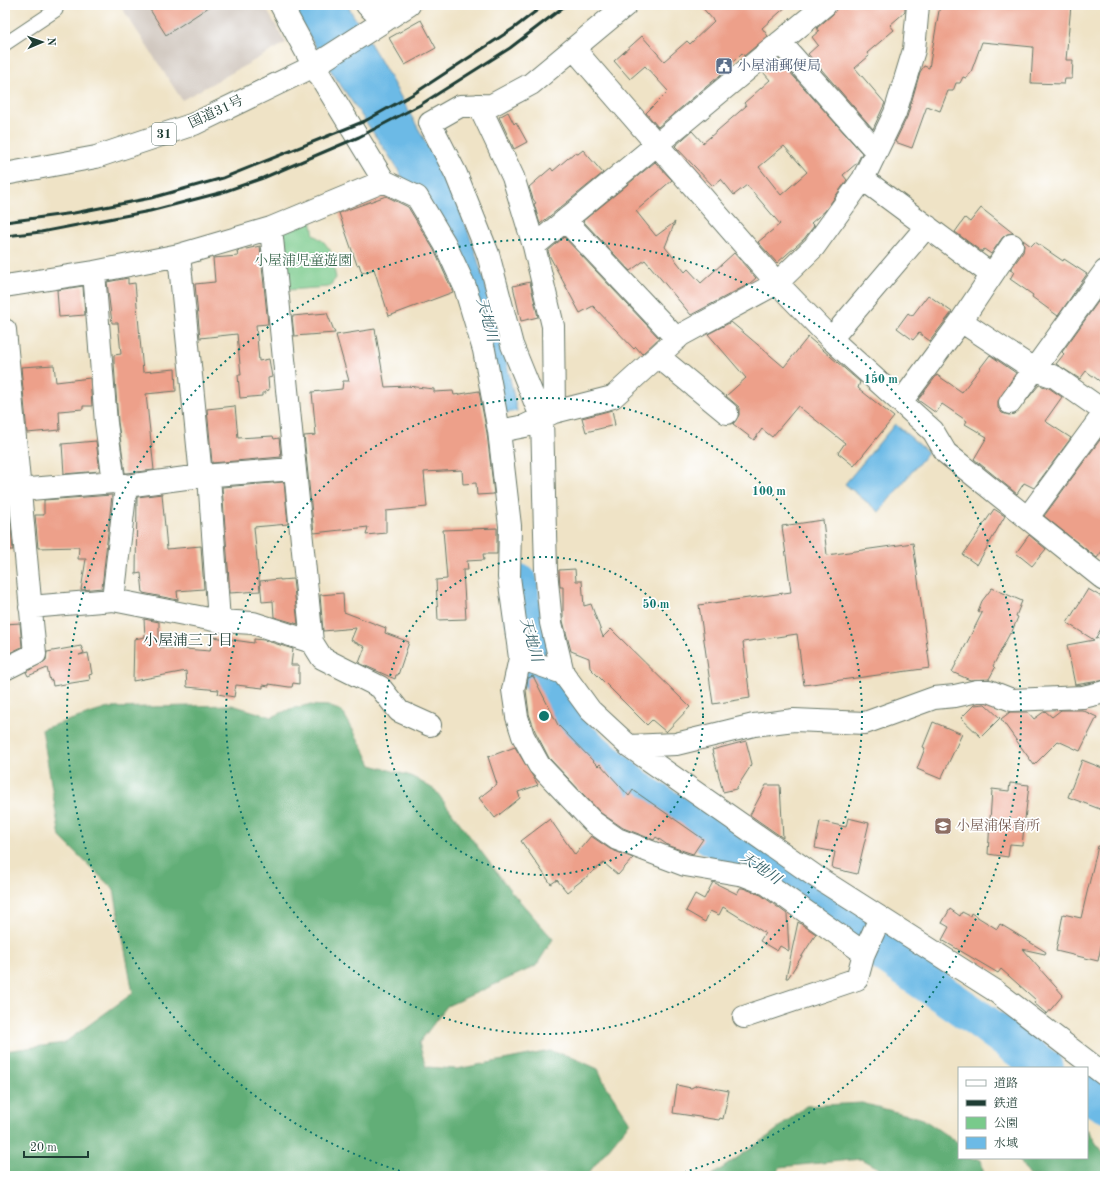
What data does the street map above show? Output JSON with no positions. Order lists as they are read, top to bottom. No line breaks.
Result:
{"streets":{"main road":["国道31号","31"]},"districts":["小屋浦三丁目"],"water":["天地川"],"parks":["小屋浦児童遊園"],"places":{"public building":["小屋浦郵便局"],"school or university":["小屋浦保育所"]},"legend":["道路","鉄道","公園","水域"],"scale_bar":"20 m","north":"right","rings":["150 m","100 m","50 m"]}
